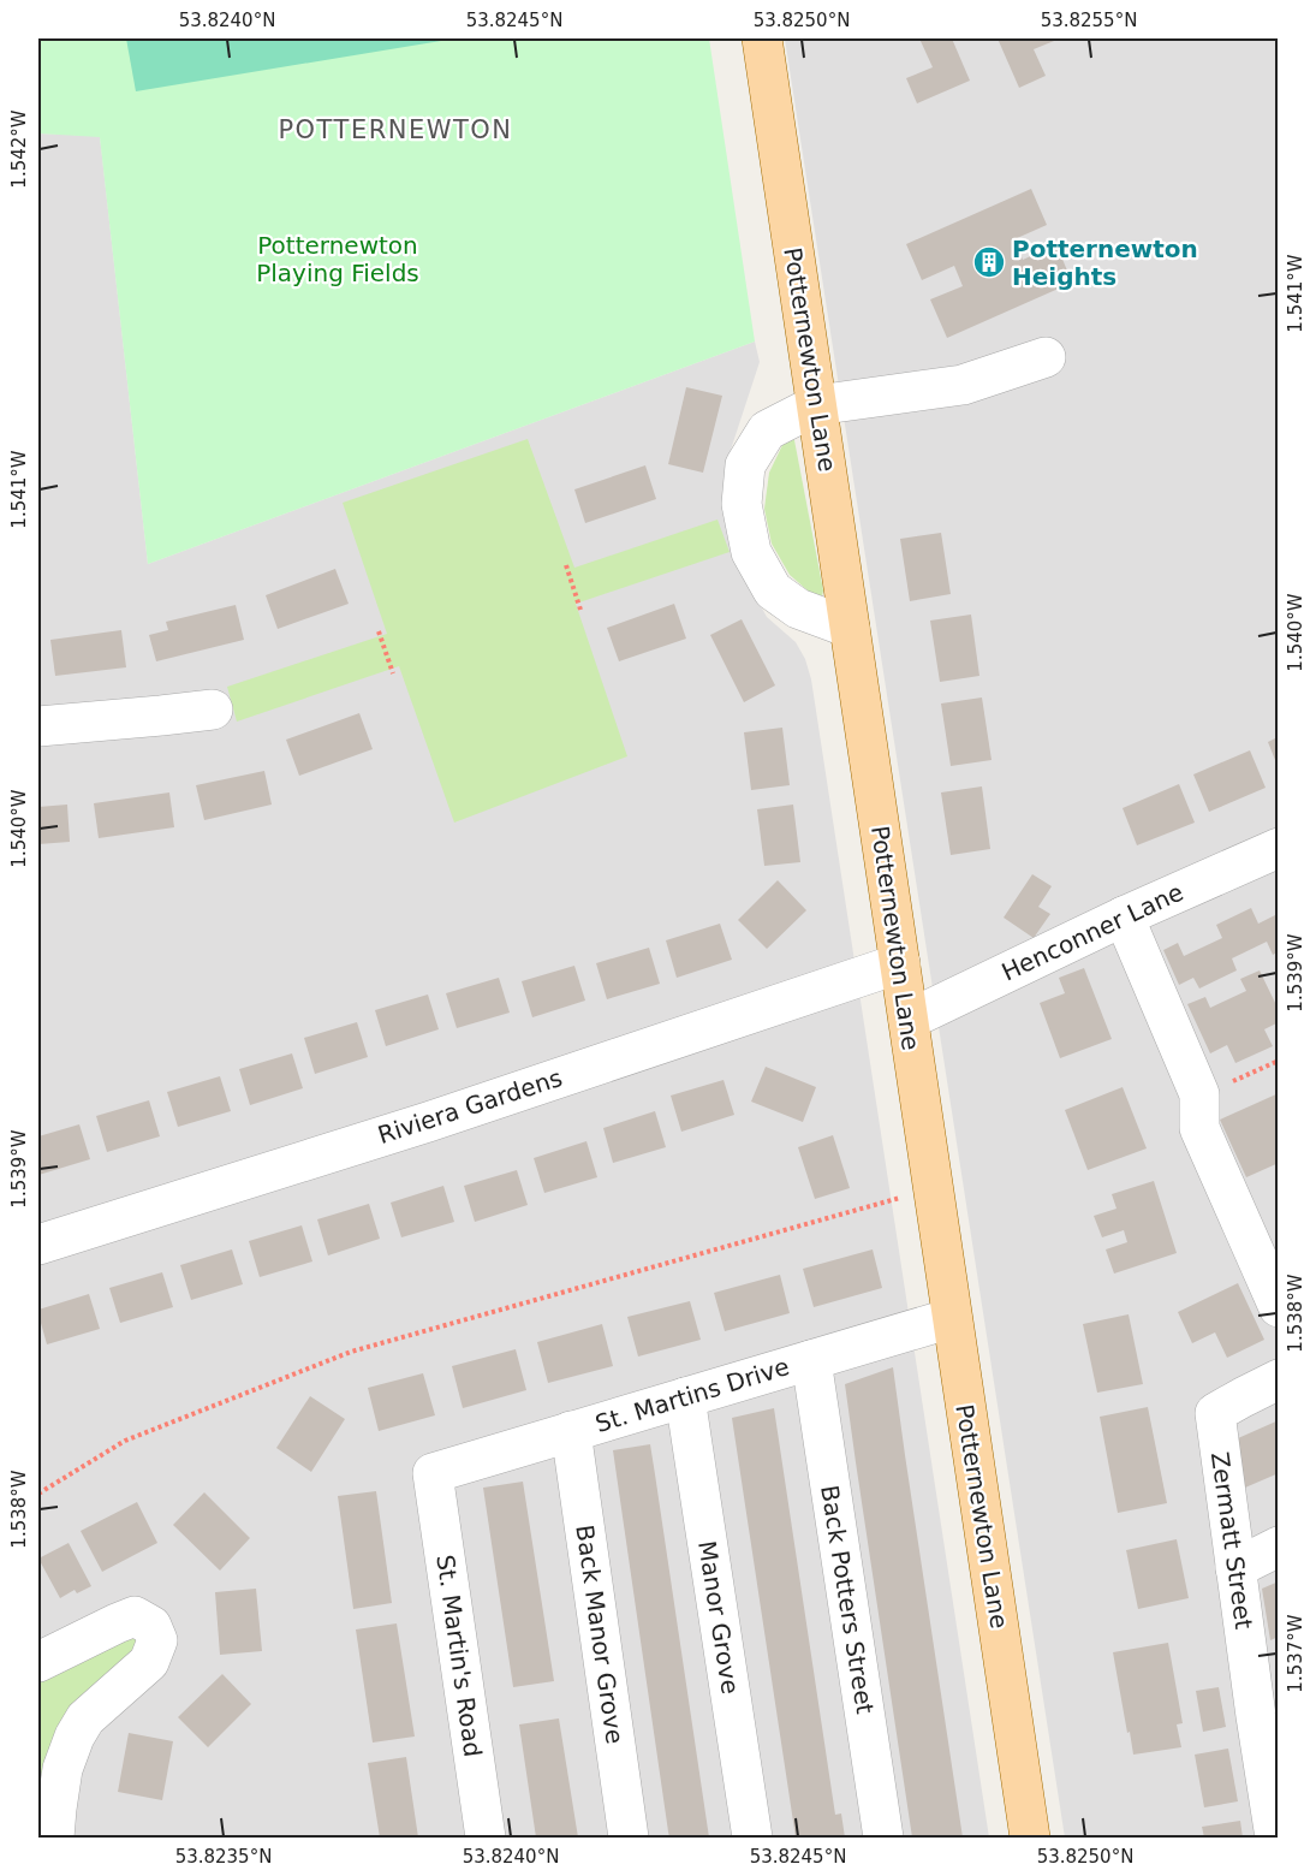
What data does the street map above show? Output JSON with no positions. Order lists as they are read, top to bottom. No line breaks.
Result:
{"streets":{"main road":["Potternewton Lane"],"street":["Henconner Lane","Riviera Gardens","St. Martins Drive","Zermatt Street","Back Potters Street","Manor Grove","Back Manor Grove","St. Martin's Road"]},"crossings":[["Potternewton Lane","Henconner Lane"],["Potternewton Lane","Riviera Gardens"],["Potternewton Lane","St. Martins Drive"],["St. Martins Drive","Back Potters Street"],["St. Martins Drive","Manor Grove"],["St. Martins Drive","Back Manor Grove"],["St. Martins Drive","St. Martin's Road"]],"districts":["POTTERNEWTON"],"parks":["Potternewton Playing Fields"],"places":{"building":["Potternewton Heights"]},"coordinates":["53.8240°N","53.8245°N","53.8250°N","53.8255°N","1.542°W","1.541°W","1.540°W","1.539°W","1.538°W","1.537°W","53.8235°N"]}
